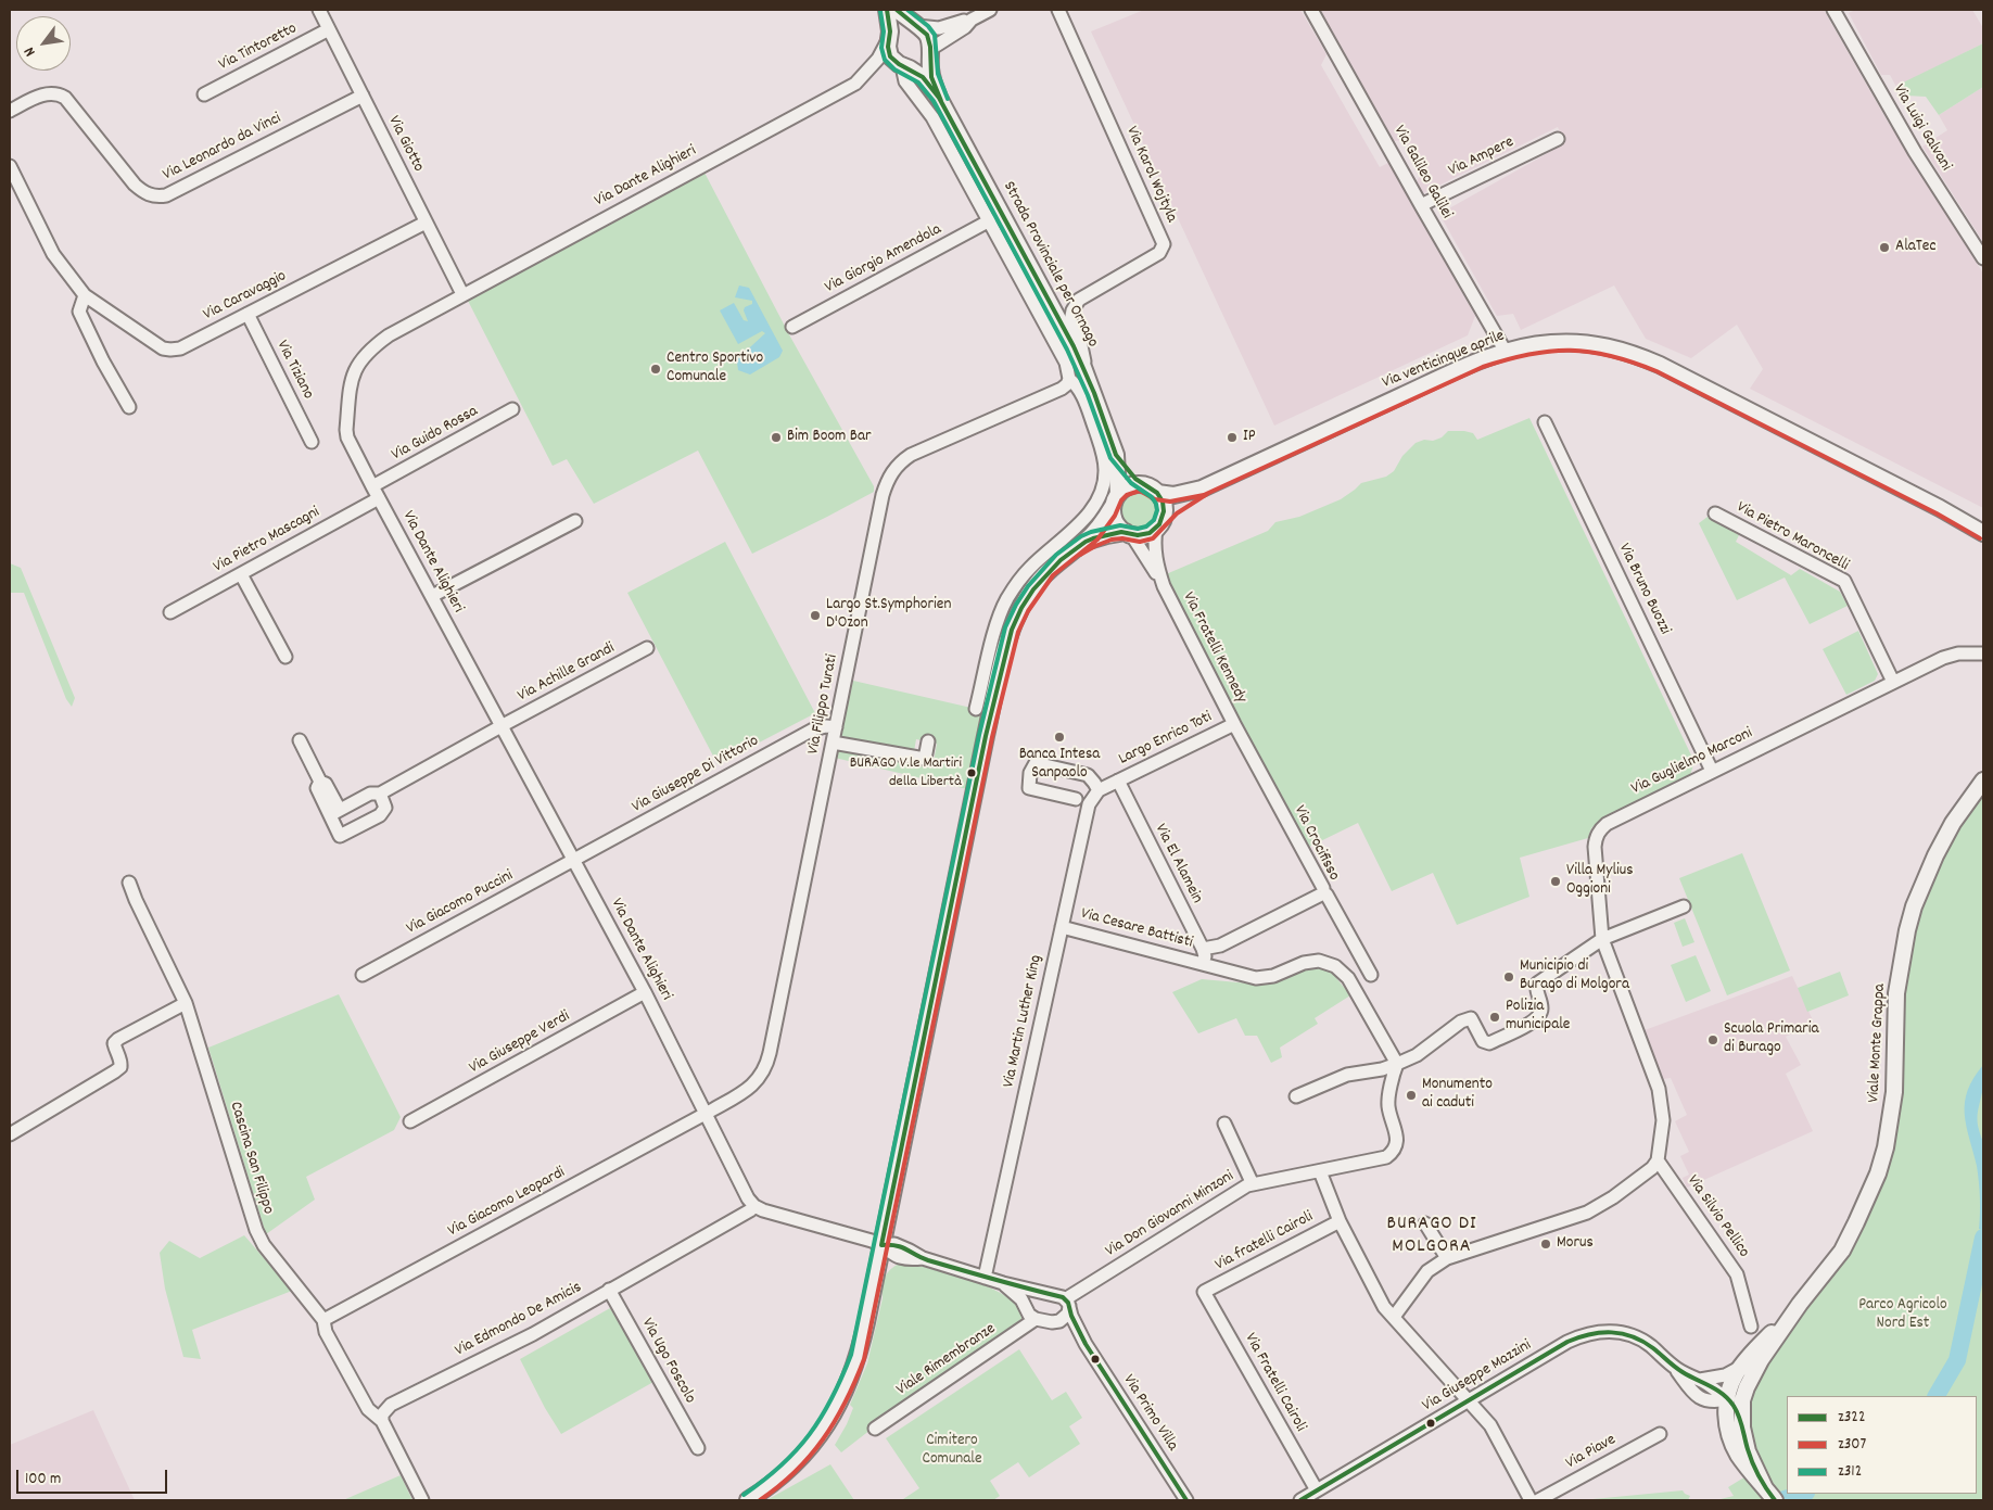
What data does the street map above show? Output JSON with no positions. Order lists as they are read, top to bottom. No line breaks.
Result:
{"streets":{"street":["Via Tintoretto","Via Luigi Galvani","Via Giotto","Via Leonardo da Vinci","Via Ampere","Via Galileo Galilei","Via Karol Wojtyla","Via Dante Alighieri","Via Giorgio Amendola","Strada Provinciale per Ornago","Via Caravaggio","Via venticinque aprile","Via Tiziano","Via Guido Rossa","Via Pietro Maroncelli","Via Pietro Mascagni","Via Bruno Buozzi","Via Fratelli Kennedy","Via Achille Grandi","Via Filippo Turati","Largo Enrico Toti","Via Guglielmo Marconi","Via Giuseppe Di Vittorio","Via Crocifisso","Via El Alamein","Via Giacomo Puccini","Via Cesare Battisti","Via Martin Luther King","Via Giuseppe Verdi","Viale Monte Grappa","Cascina San Filippo","Via Giacomo Leopardi","Via Don Giovanni Minzoni","Via Silvio Pellico","Via fratelli Cairoli","Via Edmondo De Amicis","Viale Rimembranze","Via Ugo Foscolo","Via Giuseppe Mazzini","Via Fratelli Cairoli","Via Primo Villa","Via Piave"]},"crossings":[["Via Tintoretto","Via Giotto"],["Via Giotto","Via Leonardo da Vinci"],["Via Giotto","Via Dante Alighieri"],["Via Giotto","Via Caravaggio"],["Via Ampere","Via Galileo Galilei"],["Via Galileo Galilei","Via venticinque aprile"],["Via Karol Wojtyla","Strada Provinciale per Ornago"],["Via Dante Alighieri","Strada Provinciale per Ornago"],["Via Dante Alighieri","Via Guido Rossa"],["Via Dante Alighieri","Via Pietro Mascagni"],["Via Dante Alighieri","Via Achille Grandi"],["Via Dante Alighieri","Via Filippo Turati"],["Via Dante Alighieri","Via Giuseppe Di Vittorio"],["Via Dante Alighieri","Via Giacomo Puccini"],["Via Dante Alighieri","Via Giuseppe Verdi"],["Via Dante Alighieri","Via Giacomo Leopardi"],["Via Dante Alighieri","Via Edmondo De Amicis"],["Strada Provinciale per Ornago","Via venticinque aprile"],["Strada Provinciale per Ornago","Via Fratelli Kennedy"],["Via Caravaggio","Via Tiziano"],["Via venticinque aprile","Via Fratelli Kennedy"],["Via Guido Rossa","Via Pietro Mascagni"],["Via Pietro Maroncelli","Via Guglielmo Marconi"],["Via Bruno Buozzi","Via Guglielmo Marconi"],["Via Fratelli Kennedy","Largo Enrico Toti"],["Via Fratelli Kennedy","Via Crocifisso"],["Via Filippo Turati","Via Giuseppe Di Vittorio"],["Via Filippo Turati","Via Giacomo Leopardi"],["Largo Enrico Toti","Via Crocifisso"],["Largo Enrico Toti","Via El Alamein"],["Via Guglielmo Marconi","Via Silvio Pellico"],["Via Giuseppe Di Vittorio","Via Giacomo Puccini"],["Via El Alamein","Via Cesare Battisti"],["Via Cesare Battisti","Via Martin Luther King"],["Via Cesare Battisti","Via Don Giovanni Minzoni"],["Cascina San Filippo","Via Giacomo Leopardi"],["Cascina San Filippo","Via Edmondo De Amicis"],["Via Don Giovanni Minzoni","Viale Rimembranze"],["Via Don Giovanni Minzoni","Via Primo Villa"],["Via fratelli Cairoli","Via Fratelli Cairoli"],["Via Edmondo De Amicis","Via Ugo Foscolo"],["Viale Rimembranze","Via Primo Villa"],["Via Giuseppe Mazzini","Via Fratelli Cairoli"]],"districts":["BURAGO DI MOLGORA"],"parks":["Parco Agricolo Nord Est","Cimitero Comunale"],"places":["AlaTec","Centro Sportivo Comunale","Bim Boom Bar","IP","Largo St.Symphorien D'Ozon","Banca Intesa Sanpaolo","BURAGO V.le Martiri della Libertà","Villa Mylius Oggioni","Municipio di Burago di Molgora","Polizia municipale","Scuola Primaria di Burago","Monumento ai caduti","Morus"],"lines":["transit line z322","transit line z312","transit line z307"],"legend":["z322","z307","z312"],"scale_bar":"100 m","north":"bottom left"}
